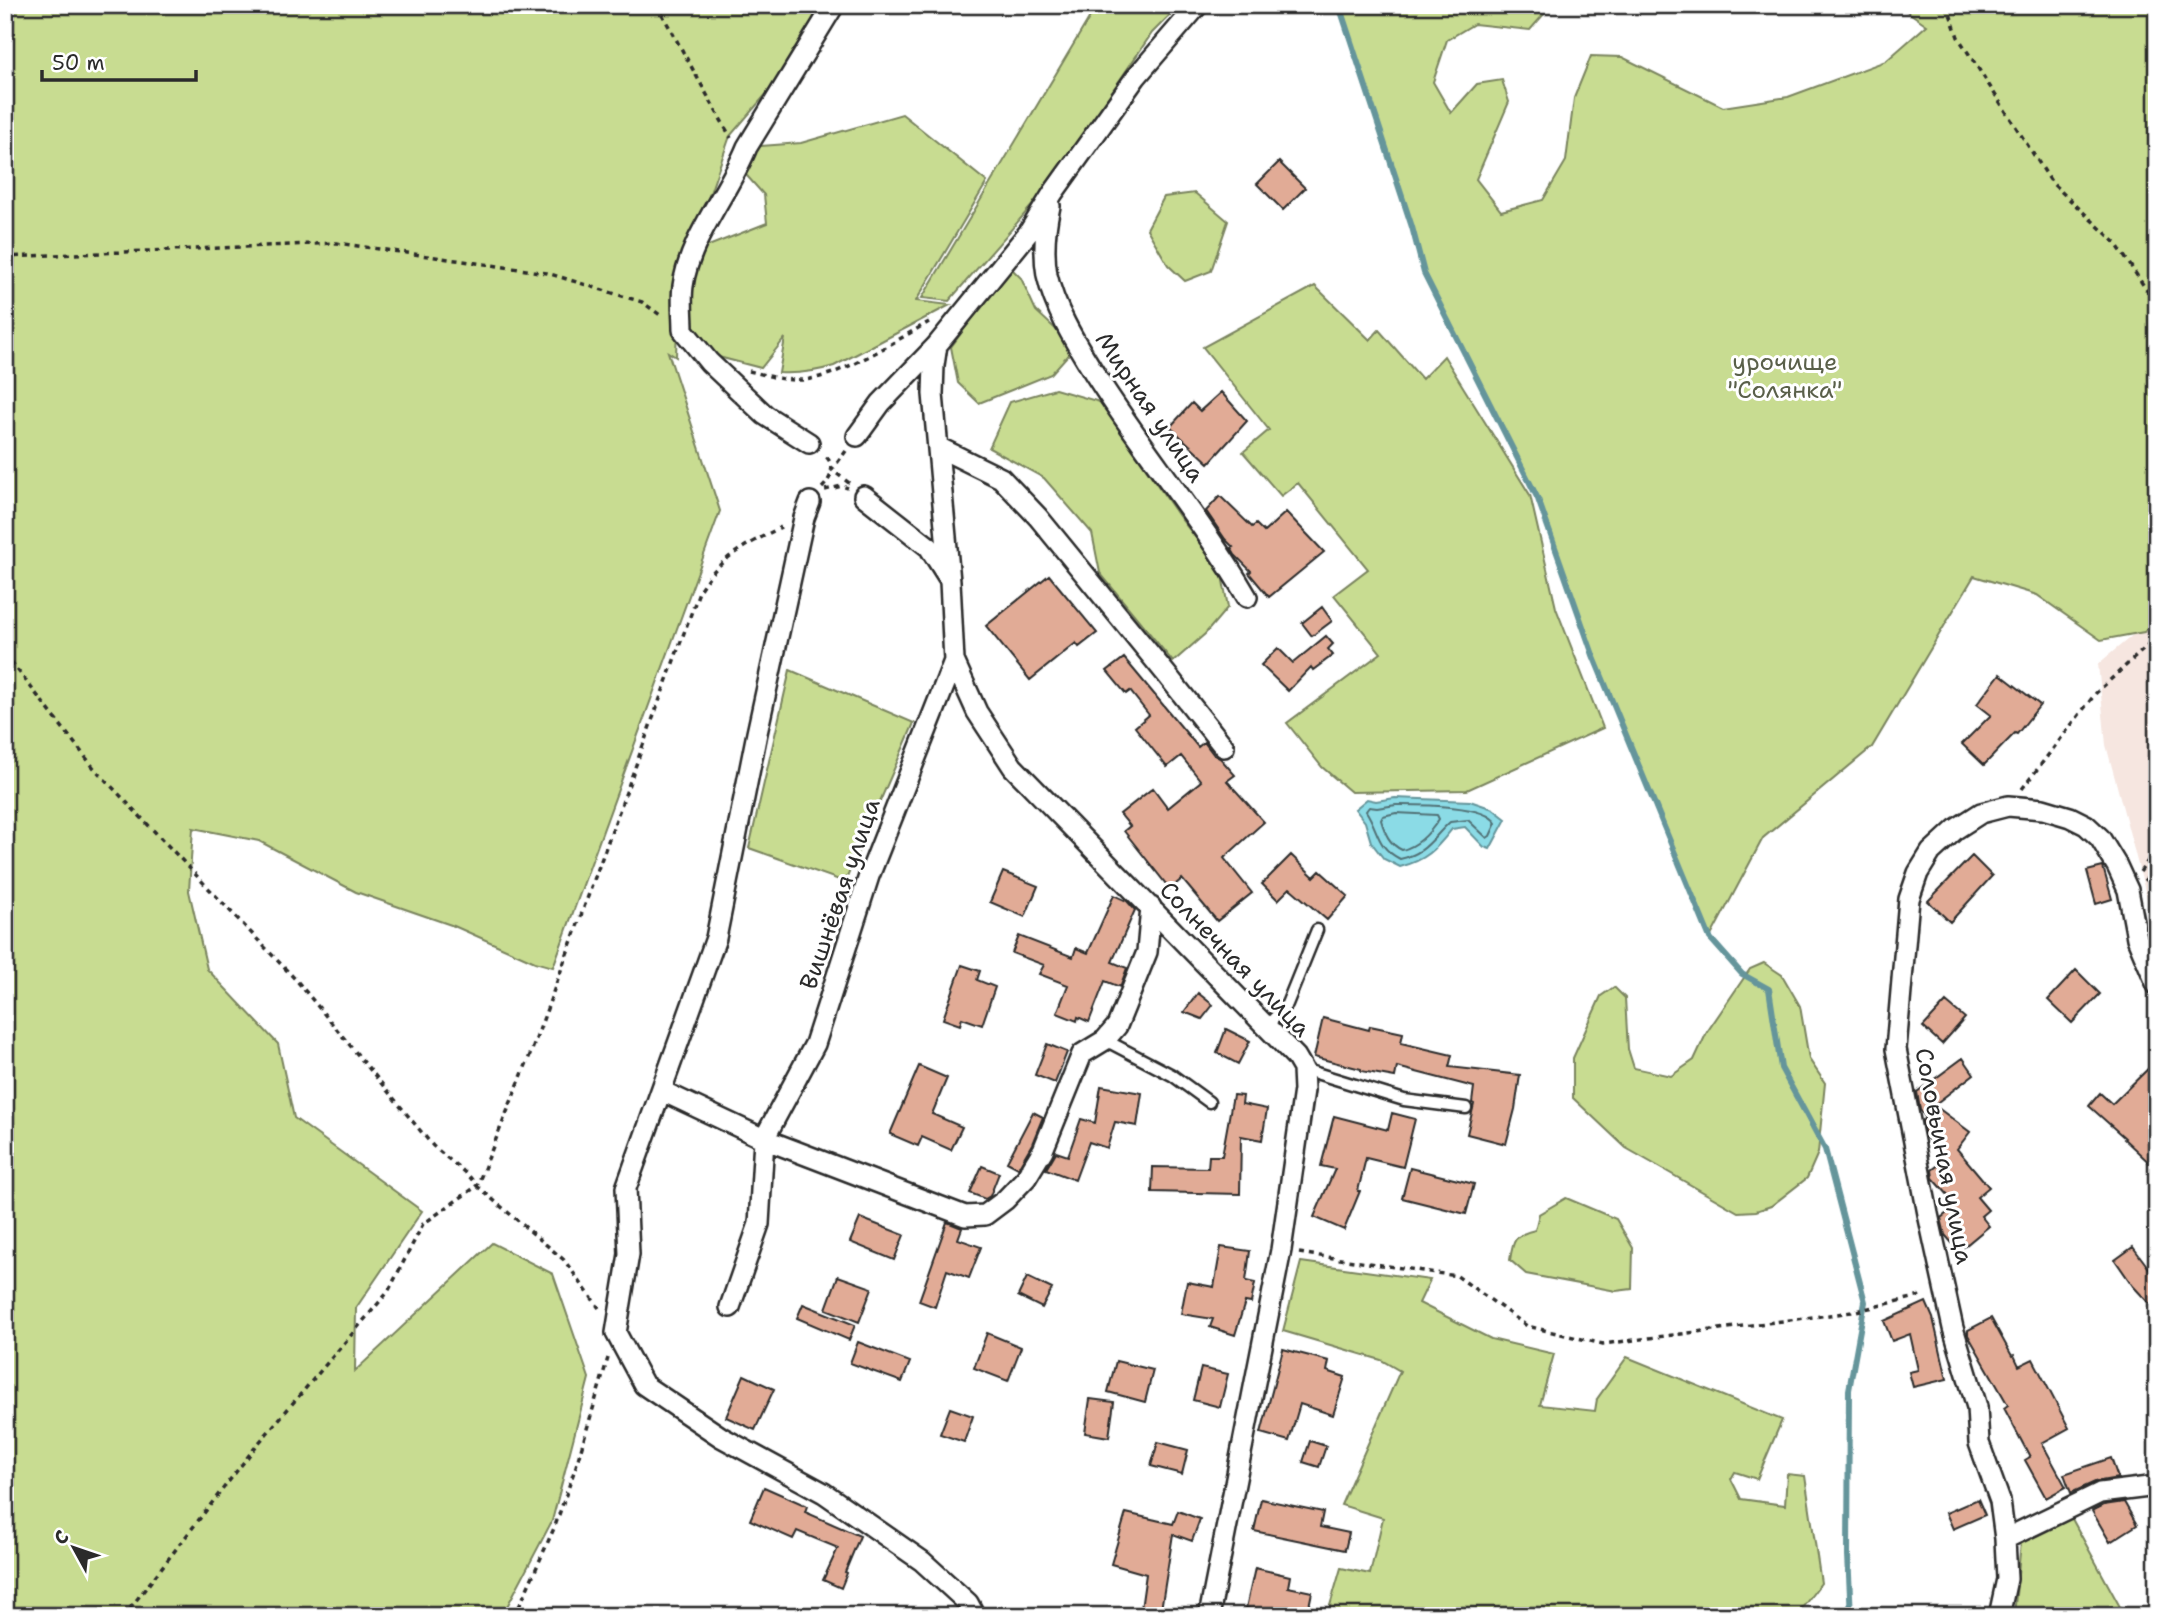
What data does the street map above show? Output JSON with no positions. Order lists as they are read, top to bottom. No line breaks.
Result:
{"streets":{"street":["Мирная улица","Вишнёвая улица","Солнечная улица","Соловьиная улица"]},"crossings":[["Вишнёвая улица","Солнечная улица"]],"parks":["урочище \"Солянка\""],"scale_bar":"50 m","north":"top left"}
